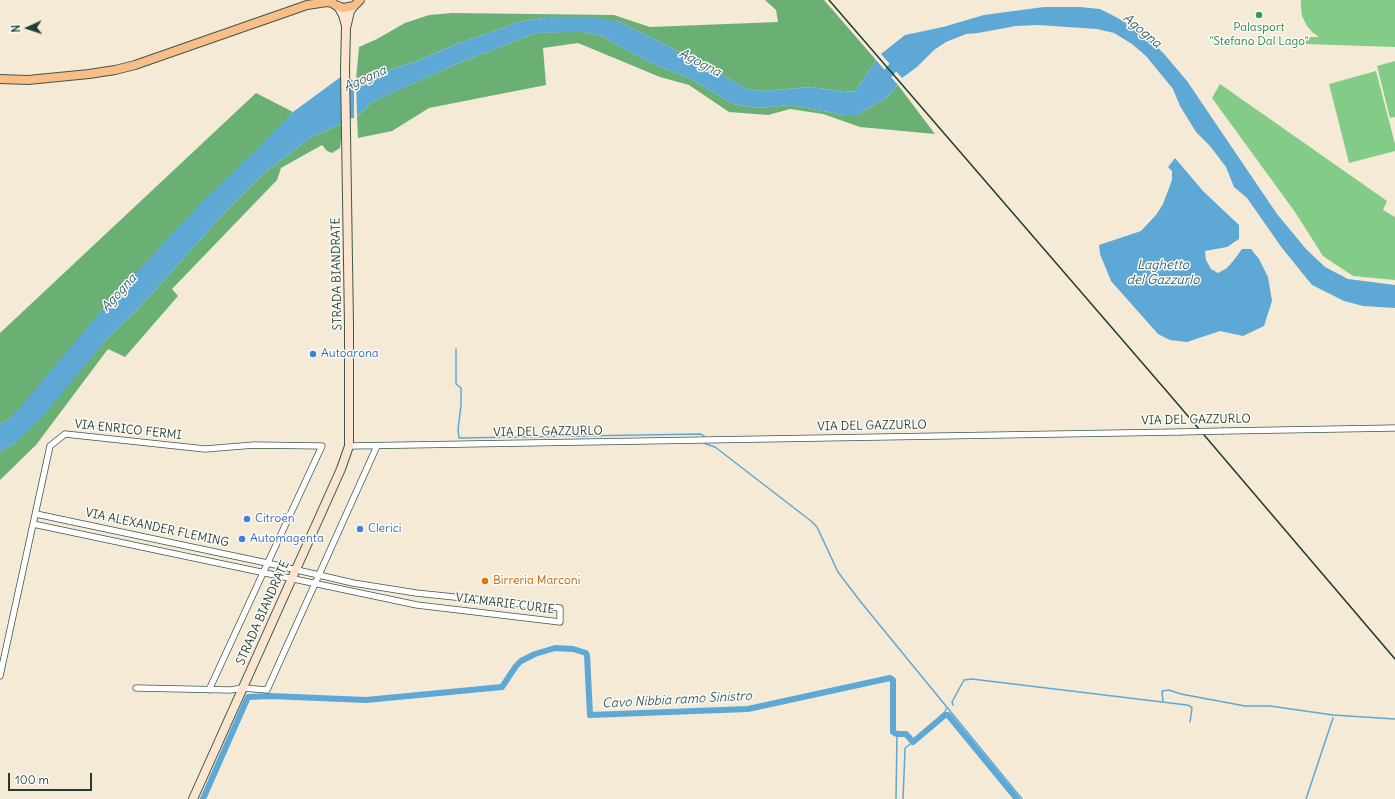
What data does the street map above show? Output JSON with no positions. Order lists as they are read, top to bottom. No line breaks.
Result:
{"streets":{"main road":["STRADA BIANDRATE"],"street":["VIA DEL GAZZURLO","VIA ENRICO FERMI","VIA ALEXANDER FLEMING","VIA MARIE CURIE"]},"crossings":[["STRADA BIANDRATE","VIA DEL GAZZURLO"],["STRADA BIANDRATE","VIA ALEXANDER FLEMING"],["STRADA BIANDRATE","VIA MARIE CURIE"],["VIA ENRICO FERMI","VIA ALEXANDER FLEMING"],["VIA ALEXANDER FLEMING","VIA MARIE CURIE"]],"water":["Agogna","Laghetto del Gazzurlo","Cavo Nibbia ramo Sinistro"],"places":["Palasport \"Stefano Dal Lago\"","Autoarona","Citroën","Clerici","Automagenta","Birreria Marconi"],"scale_bar":"100 m","north":"left"}
